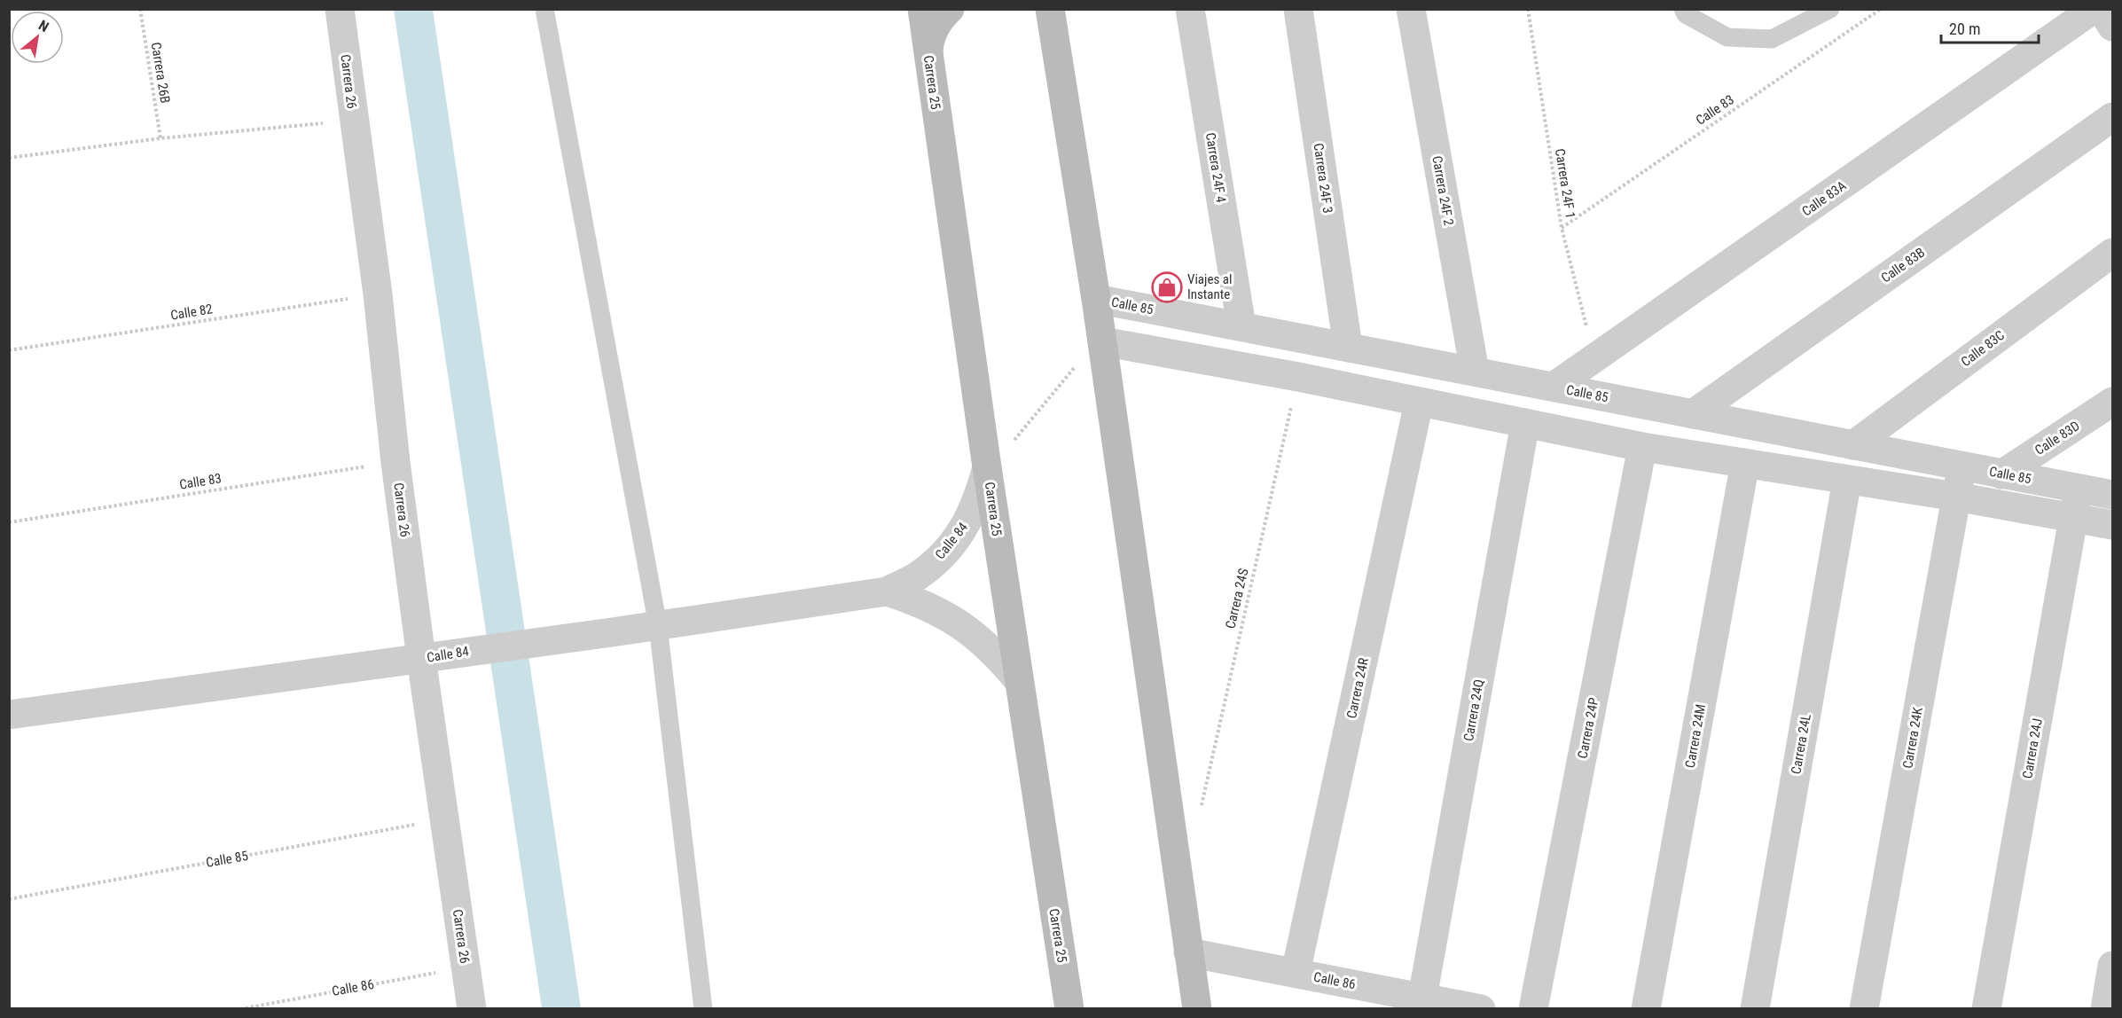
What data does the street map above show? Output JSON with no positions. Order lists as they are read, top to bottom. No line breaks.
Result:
{"streets":{"main road":["Carrera 25"],"street":["Carrera 26","Carrera 24F 4","Carrera 24F 3","Carrera 24F 2","Calle 83A","Calle 83B","Calle 85","Calle 83C","Calle 83D","Calle 84","Carrera 24R","Carrera 24Q","Carrera 24P","Carrera 24M","Carrera 24K","Carrera 24L","Carrera 24J","Calle 86"],"path":["Carrera 26B","Calle 83","Carrera 24F 1","Calle 82","Carrera 24S"]},"crossings":[["Carrera 26","Calle 83"],["Carrera 26","Calle 85"],["Carrera 26","Calle 82"],["Carrera 26","Calle 84"],["Carrera 26","Calle 86"],["Carrera 25","Calle 84"],["Calle 83","Carrera 24F 1"],["Carrera 24F 4","Calle 85"],["Carrera 24F 3","Calle 85"],["Carrera 24F 1","Calle 83A"],["Carrera 24F 2","Calle 85"],["Calle 83A","Calle 85"],["Calle 83B","Calle 85"],["Calle 85","Calle 83C"],["Calle 85","Calle 83D"],["Calle 85","Carrera 24K"],["Calle 85","Carrera 24J"],["Carrera 24R","Calle 86"],["Carrera 24Q","Calle 86"]],"places":{"shop":["Viajes al Instante"]},"scale_bar":"20 m","north":"top right"}
